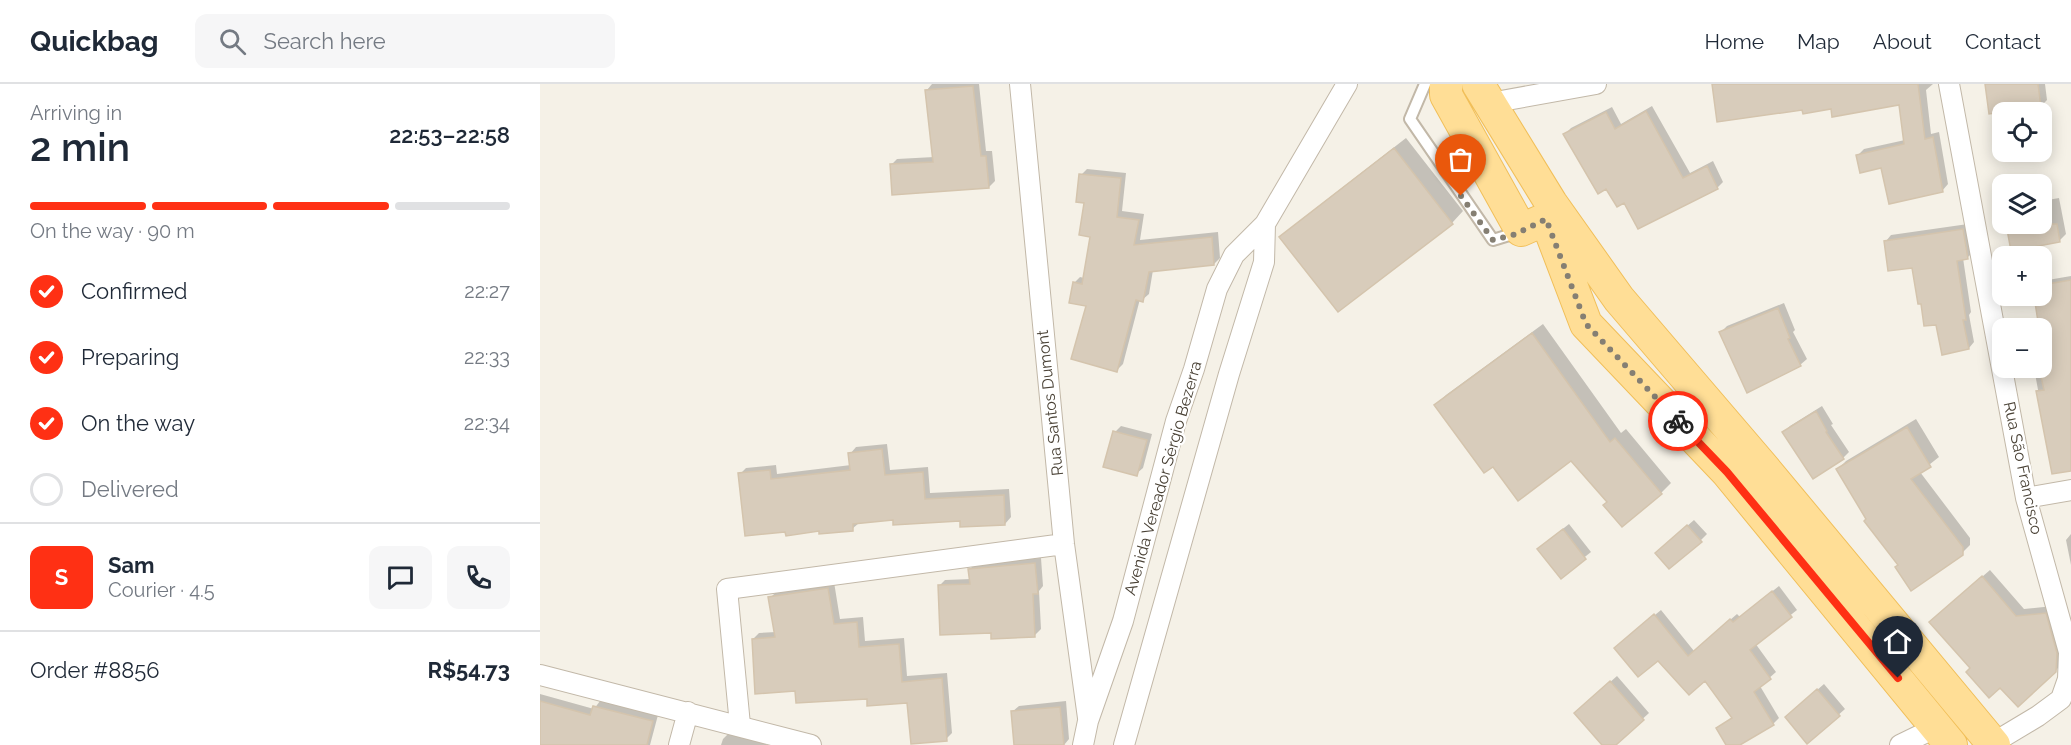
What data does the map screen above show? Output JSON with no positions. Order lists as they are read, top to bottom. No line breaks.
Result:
{"streets":{"street":["Rua Santos Dumont","Rua São Francisco","Avenida Vereador Sérgio Bezerra"]},"crossings":[["Rua Santos Dumont","Avenida Vereador Sérgio Bezerra"]],"page":{"header":"Quickbag","search":"Search here","nav":["Home","Map","About","Contact"],"heading":["2 min","Arriving in","22:53–22:58"],"panel":["Sam","Courier · 4.5","Order #8856","R$54.73"],"map_buttons":["+","−"],"bar":"On the way · 90 m","list":[["Confirmed","22:27"],["Preparing","22:33"],["On the way","22:34"],"Delivered"],"round":"S"}}
